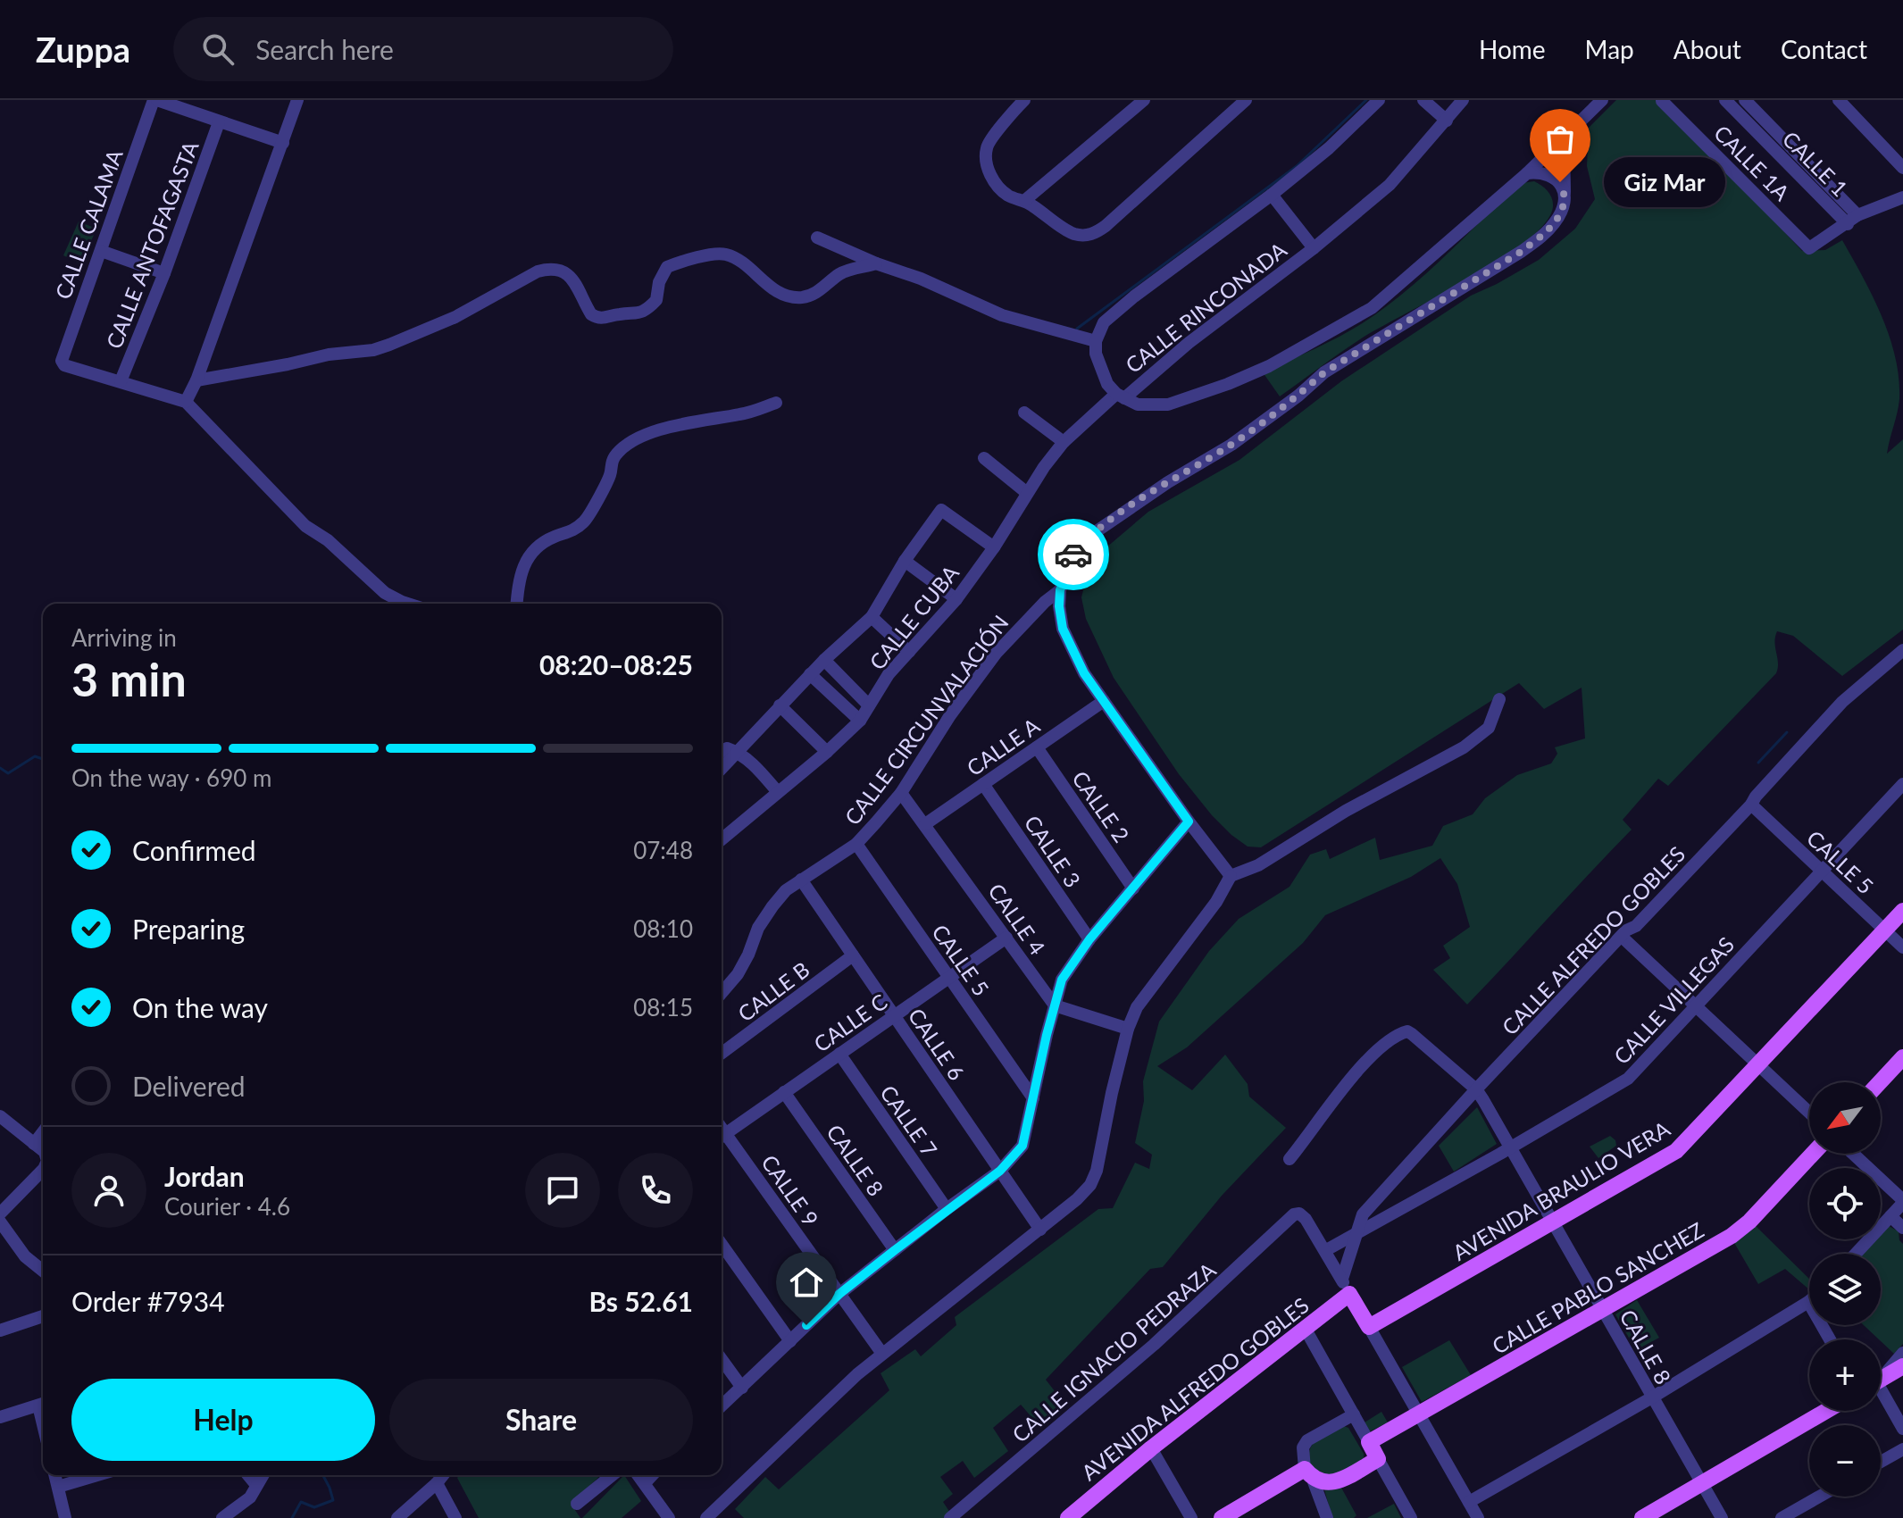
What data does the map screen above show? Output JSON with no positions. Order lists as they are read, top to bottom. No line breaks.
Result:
{"streets":{"main road":["AVENIDA BRAULIO VERA","CALLE PABLO SANCHEZ","AVENIDA ALFREDO GOBLES"],"street":["CALLE 1A","CALLE 1","CALLE CALAMA","CALLE ANTOFAGASTA","CALLE RINCONADA","CALLE CUBA","CALLE CIRCUNVALACIÓN","CALLE A","CALLE 2","CALLE 3","CALLE 5","CALLE 4","CALLE ALFREDO GOBLES","CALLE B","CALLE VILLEGAS","CALLE C","CALLE 6","CALLE 7","CALLE 8","CALLE 9","CALLE IGNACIO PEDRAZA"]},"crossings":[["CALLE 1A","CALLE 1"],["CALLE CALAMA","CALLE ANTOFAGASTA"],["CALLE RINCONADA","CALLE CUBA"],["CALLE CIRCUNVALACIÓN","CALLE 5"],["CALLE CIRCUNVALACIÓN","CALLE 4"],["CALLE CIRCUNVALACIÓN","CALLE 6"],["CALLE A","CALLE 2"],["CALLE A","CALLE 3"],["CALLE A","CALLE 4"],["CALLE 5","CALLE ALFREDO GOBLES"],["CALLE 5","CALLE VILLEGAS"],["CALLE 5","CALLE C"],["CALLE 5","AVENIDA BRAULIO VERA"],["CALLE 4","CALLE C"],["CALLE ALFREDO GOBLES","CALLE VILLEGAS"],["CALLE ALFREDO GOBLES","CALLE 8"],["CALLE ALFREDO GOBLES","AVENIDA ALFREDO GOBLES"],["CALLE B","CALLE 6"],["CALLE VILLEGAS","CALLE 8"],["CALLE VILLEGAS","CALLE IGNACIO PEDRAZA"],["CALLE C","CALLE 6"],["CALLE C","CALLE 7"],["CALLE C","CALLE 8"],["CALLE 8","AVENIDA BRAULIO VERA"],["CALLE 8","CALLE PABLO SANCHEZ"]],"places":["Giz Mar"],"north":"bottom left","page":{"header":"Zuppa","search":"Search here","nav":["Home","Map","About","Contact"],"bubble":"Giz Mar","heading":["3 min","Arriving in","08:20–08:25"],"panel":["Jordan","Courier · 4.6","Order #7934","Bs 52.61"],"bar":"On the way · 690 m","list":[["Confirmed","07:48"],["Preparing","08:10"],["On the way","08:15"],"Delivered"],"map_buttons":["+","−"],"buttons":["Help","Share"]}}
